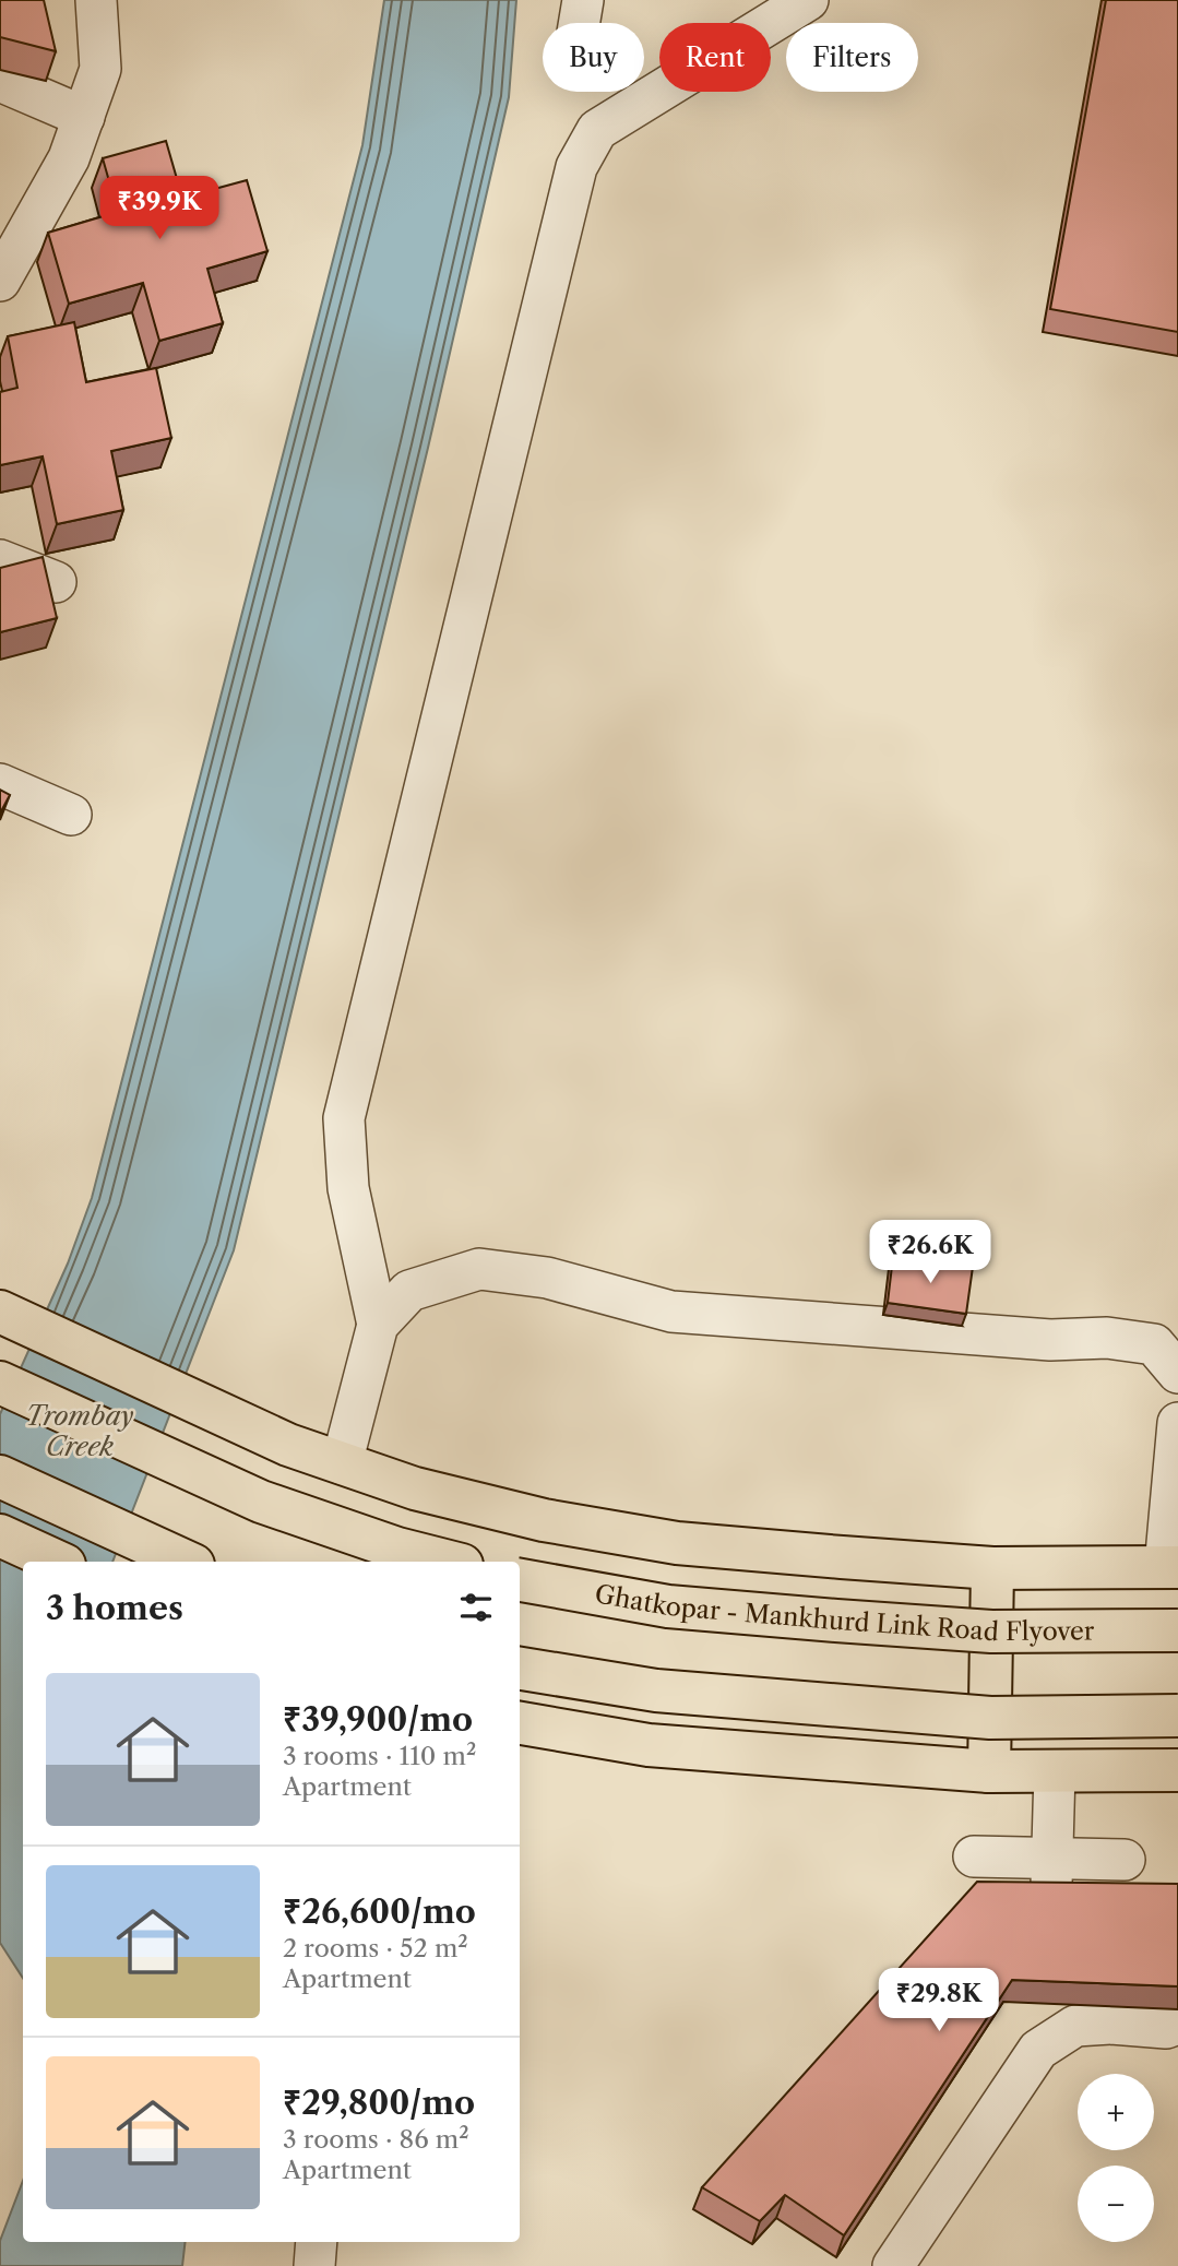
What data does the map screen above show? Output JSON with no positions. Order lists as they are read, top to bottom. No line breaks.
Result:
{"streets":{"highway":["Ghatkopar - Mankhurd Link Road Flyover"]},"water":["Trombay Creek"],"page":{"chip":["Buy","Rent","Filters"],"price":["₹39.9K","₹26.6K","₹29.8K"],"heading":"3 homes","list":[{"name":"₹39,900/mo","note":"3 rooms · 110 m² · Apartment"},{"name":"₹26,600/mo","note":"2 rooms · 52 m² · Apartment"},{"name":"₹29,800/mo","note":"3 rooms · 86 m² · Apartment"}],"map_buttons":["+","−"]}}
